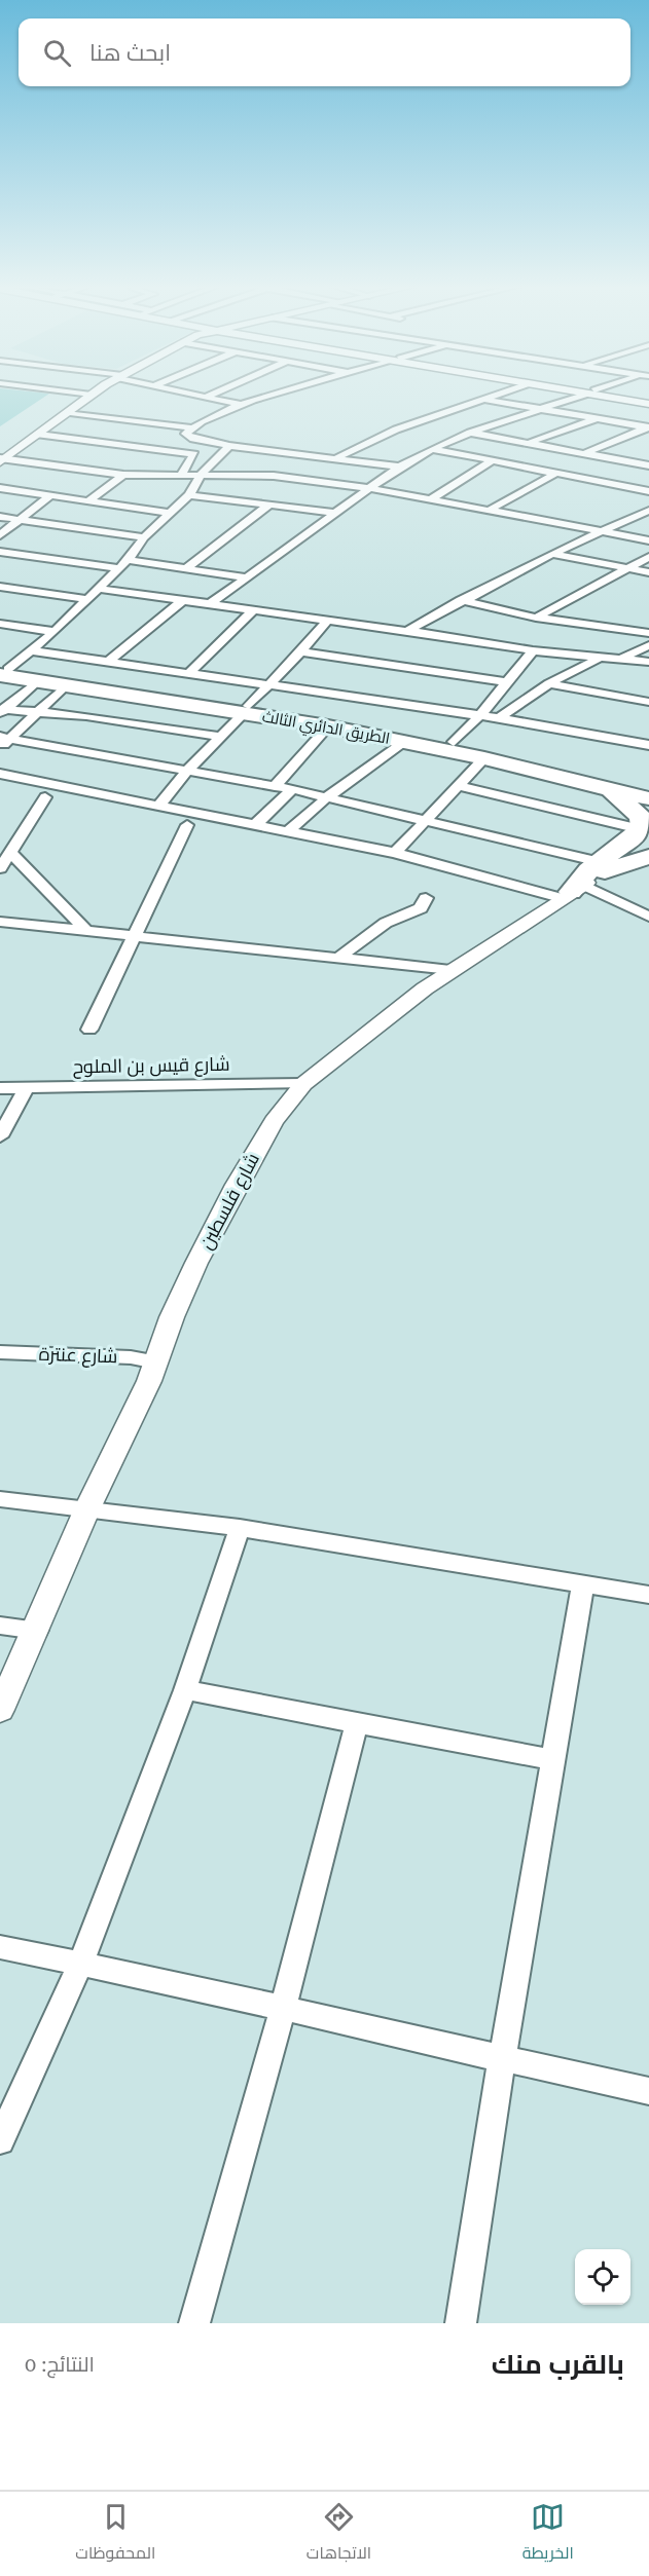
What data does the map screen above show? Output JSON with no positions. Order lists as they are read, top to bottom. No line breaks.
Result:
{"streets":{"highway":["الطريق الدائري الثالث"],"street":["شارع قيس بن الملوح","شارع فلسطين","شارع عنترة"]},"crossings":[["شارع قيس بن الملوح","شارع فلسطين"],["شارع فلسطين","شارع عنترة"]],"page":{"search":"ابحث هنا","heading":["بالقرب منك","النتائج: 0"],"nav":["الخريطة","الاتجاهات","المحفوظات"]}}
